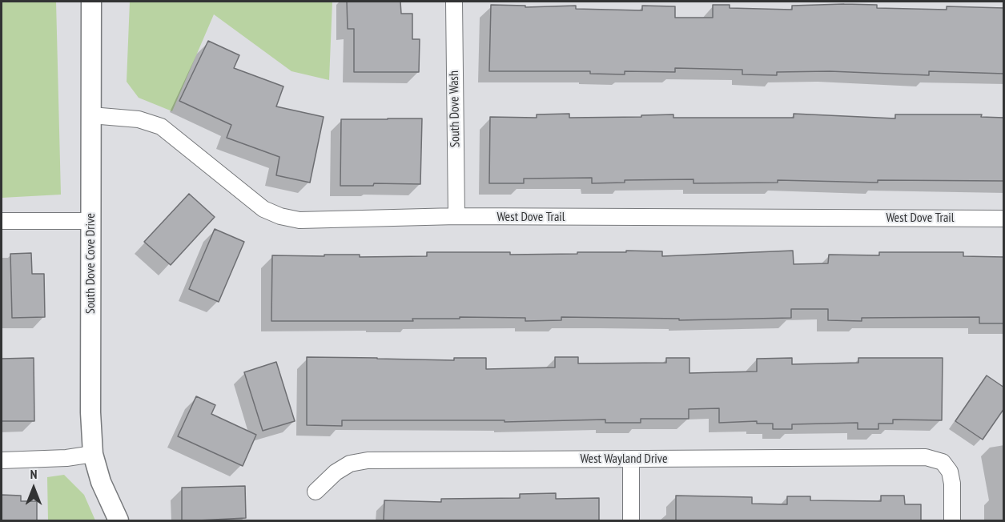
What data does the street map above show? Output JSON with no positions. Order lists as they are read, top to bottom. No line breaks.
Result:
{"streets":{"street":["South Dove Wash","West Dove Trail","South Dove Cove Drive","West Wayland Drive"]},"crossings":[["South Dove Wash","West Dove Trail"],["West Dove Trail","South Dove Cove Drive"]],"north":"top"}
